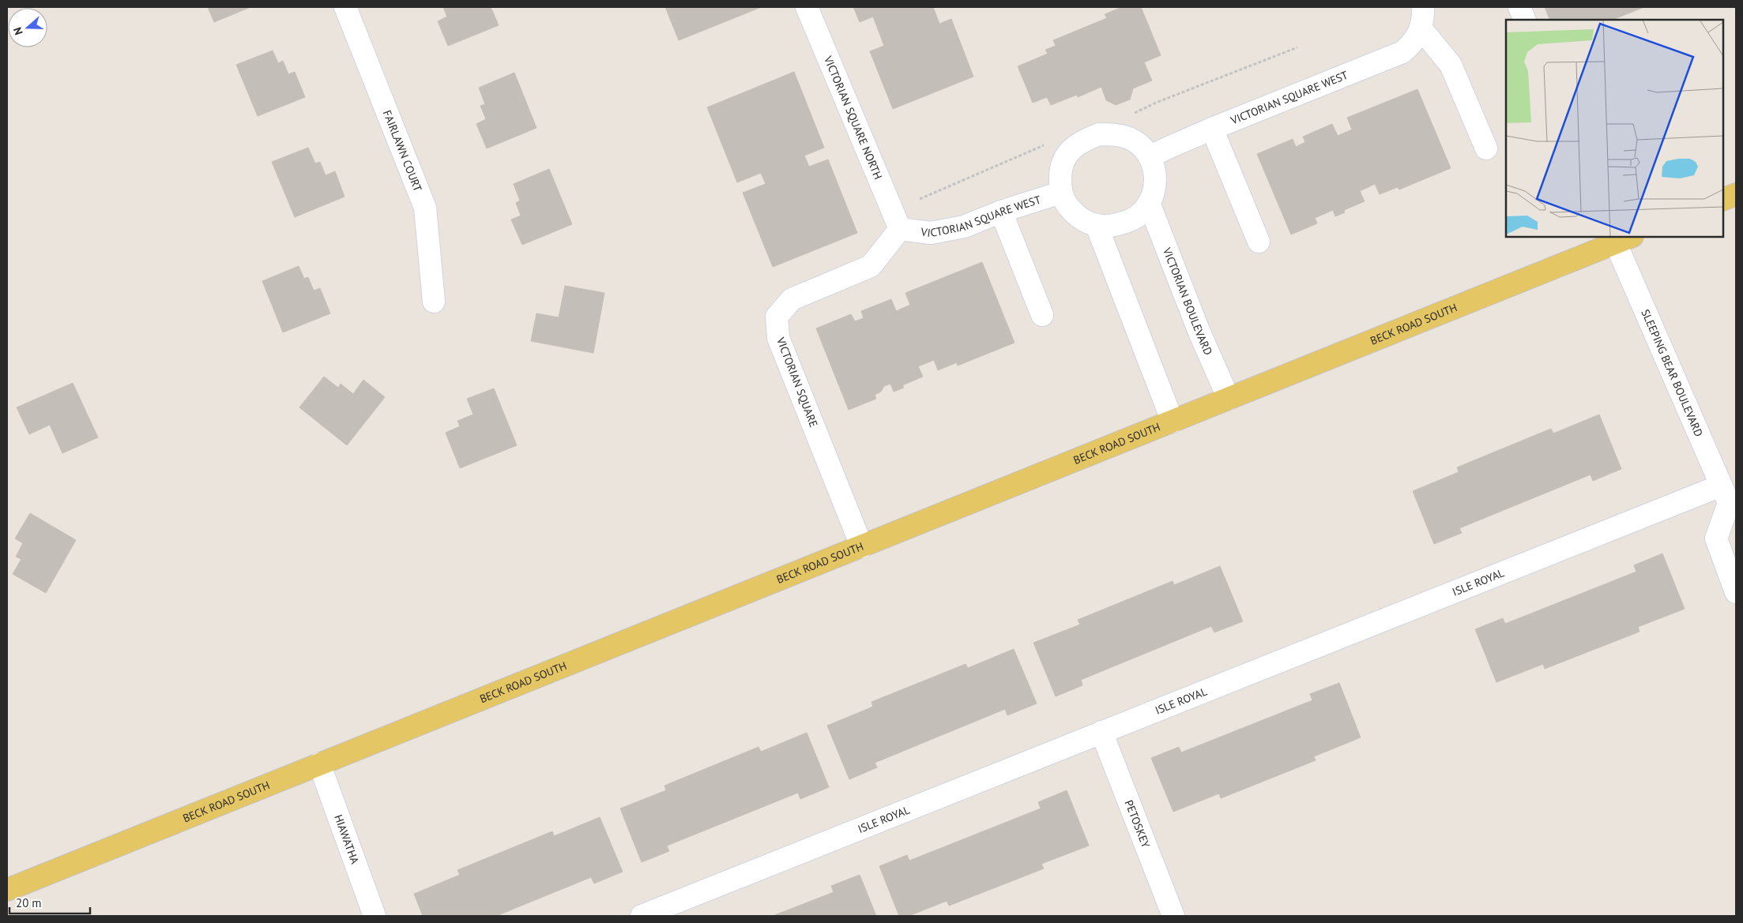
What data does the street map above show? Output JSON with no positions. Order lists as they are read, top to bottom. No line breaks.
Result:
{"streets":{"main road":["BECK ROAD SOUTH"],"street":["VICTORIAN SQUARE WEST","VICTORIAN SQUARE NORTH","FAIRLAWN COURT","VICTORIAN BOULEVARD","SLEEPING BEAR BOULEVARD","VICTORIAN SQUARE","ISLE ROYAL","PETOSKEY","HIAWATHA"]},"crossings":[["VICTORIAN SQUARE WEST","VICTORIAN SQUARE NORTH"],["VICTORIAN SQUARE WEST","VICTORIAN BOULEVARD"],["VICTORIAN SQUARE WEST","VICTORIAN SQUARE"],["VICTORIAN SQUARE NORTH","VICTORIAN SQUARE"],["VICTORIAN BOULEVARD","BECK ROAD SOUTH"],["BECK ROAD SOUTH","SLEEPING BEAR BOULEVARD"],["BECK ROAD SOUTH","VICTORIAN SQUARE"],["BECK ROAD SOUTH","HIAWATHA"],["SLEEPING BEAR BOULEVARD","ISLE ROYAL"],["ISLE ROYAL","PETOSKEY"]],"scale_bar":"20 m","north":"left"}
